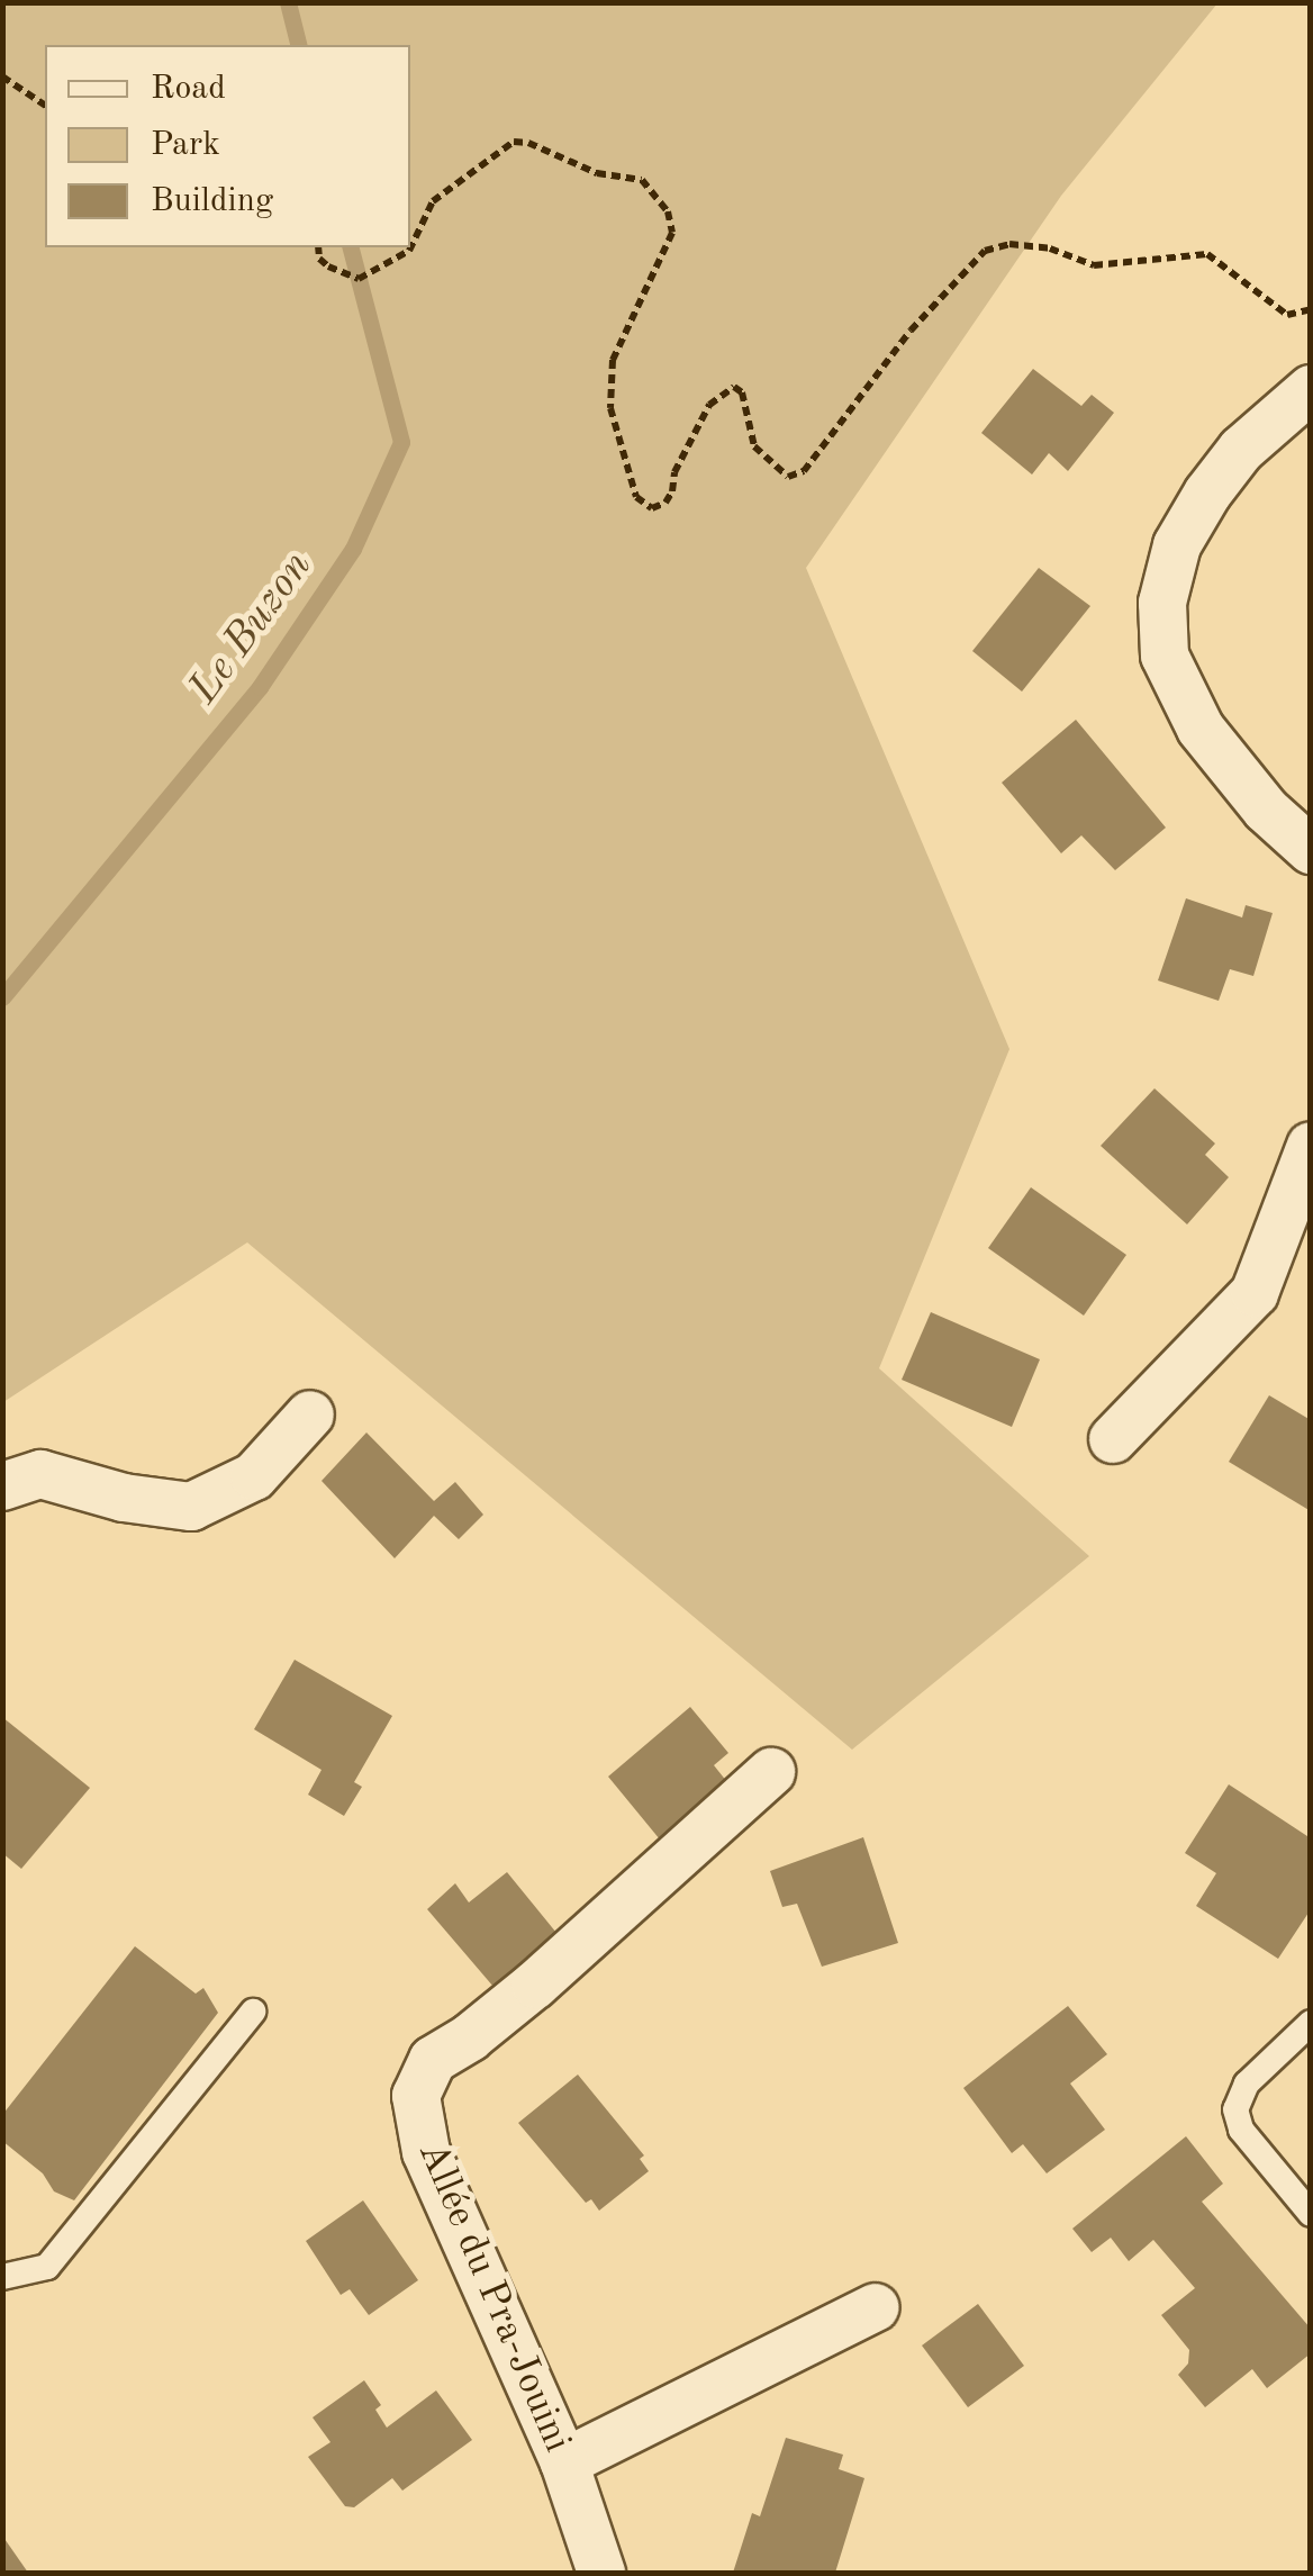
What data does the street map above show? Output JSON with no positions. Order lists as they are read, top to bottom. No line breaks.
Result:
{"streets":{"street":["Allée du Pra-Jouini"]},"water":["Le Buzon"],"legend":["Road","Park","Building"]}
